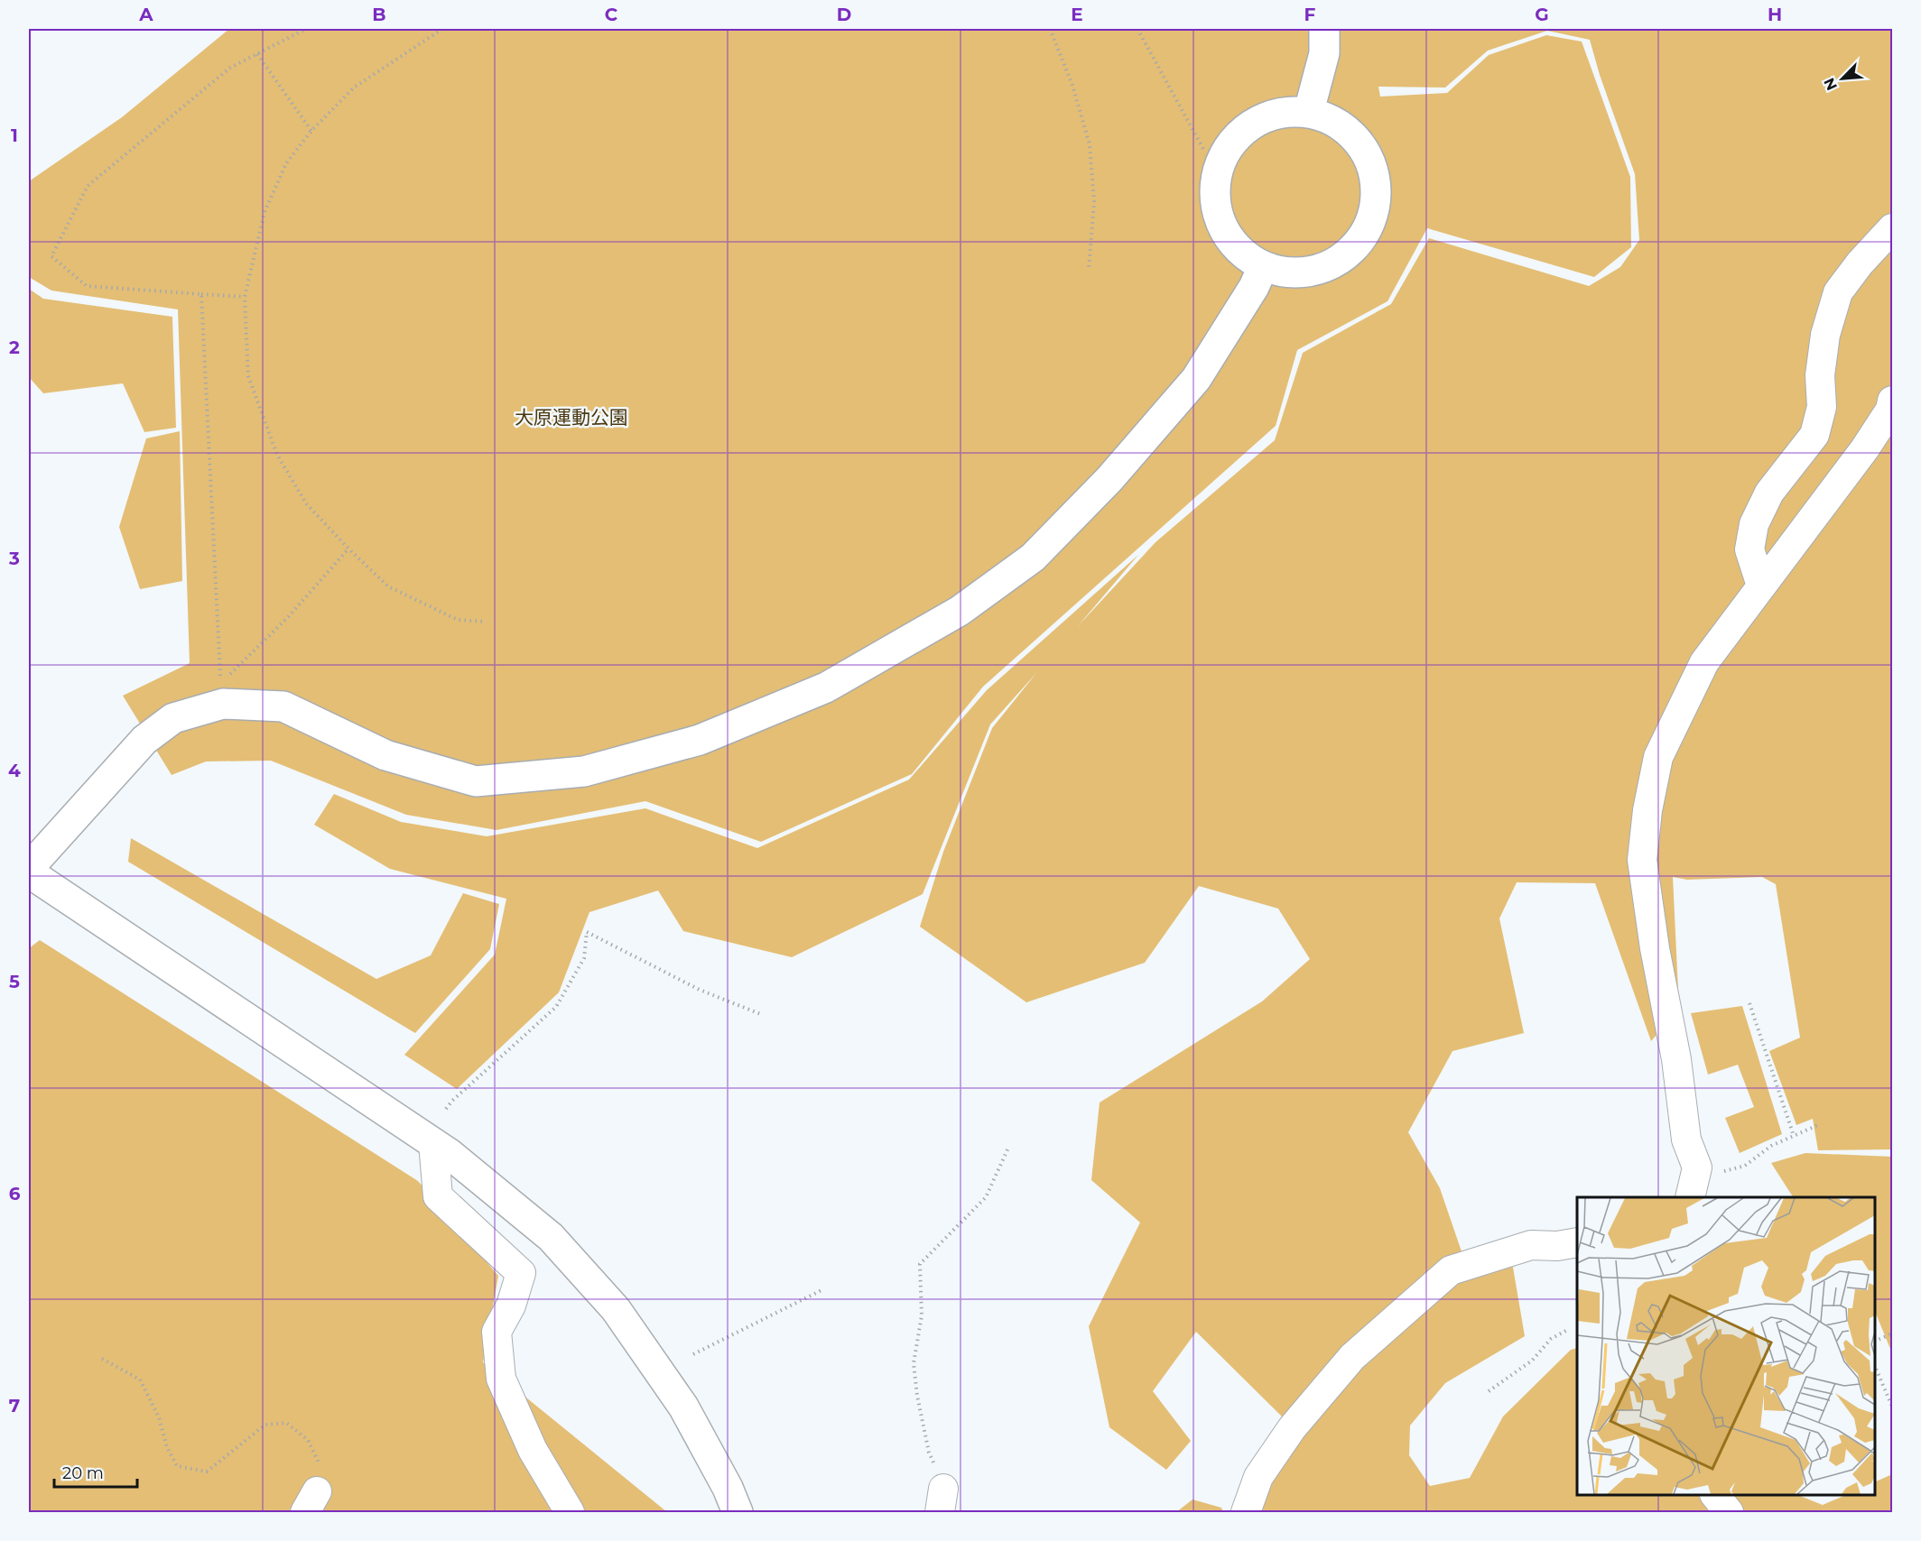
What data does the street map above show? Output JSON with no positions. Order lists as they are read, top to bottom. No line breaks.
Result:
{"parks":["大原運動公園"],"scale_bar":"20 m","north":"bottom left","grid":{"columns":["A","B","C","D","E","F","G","H"],"rows":["1","2","3","4","5","6","7"]}}
